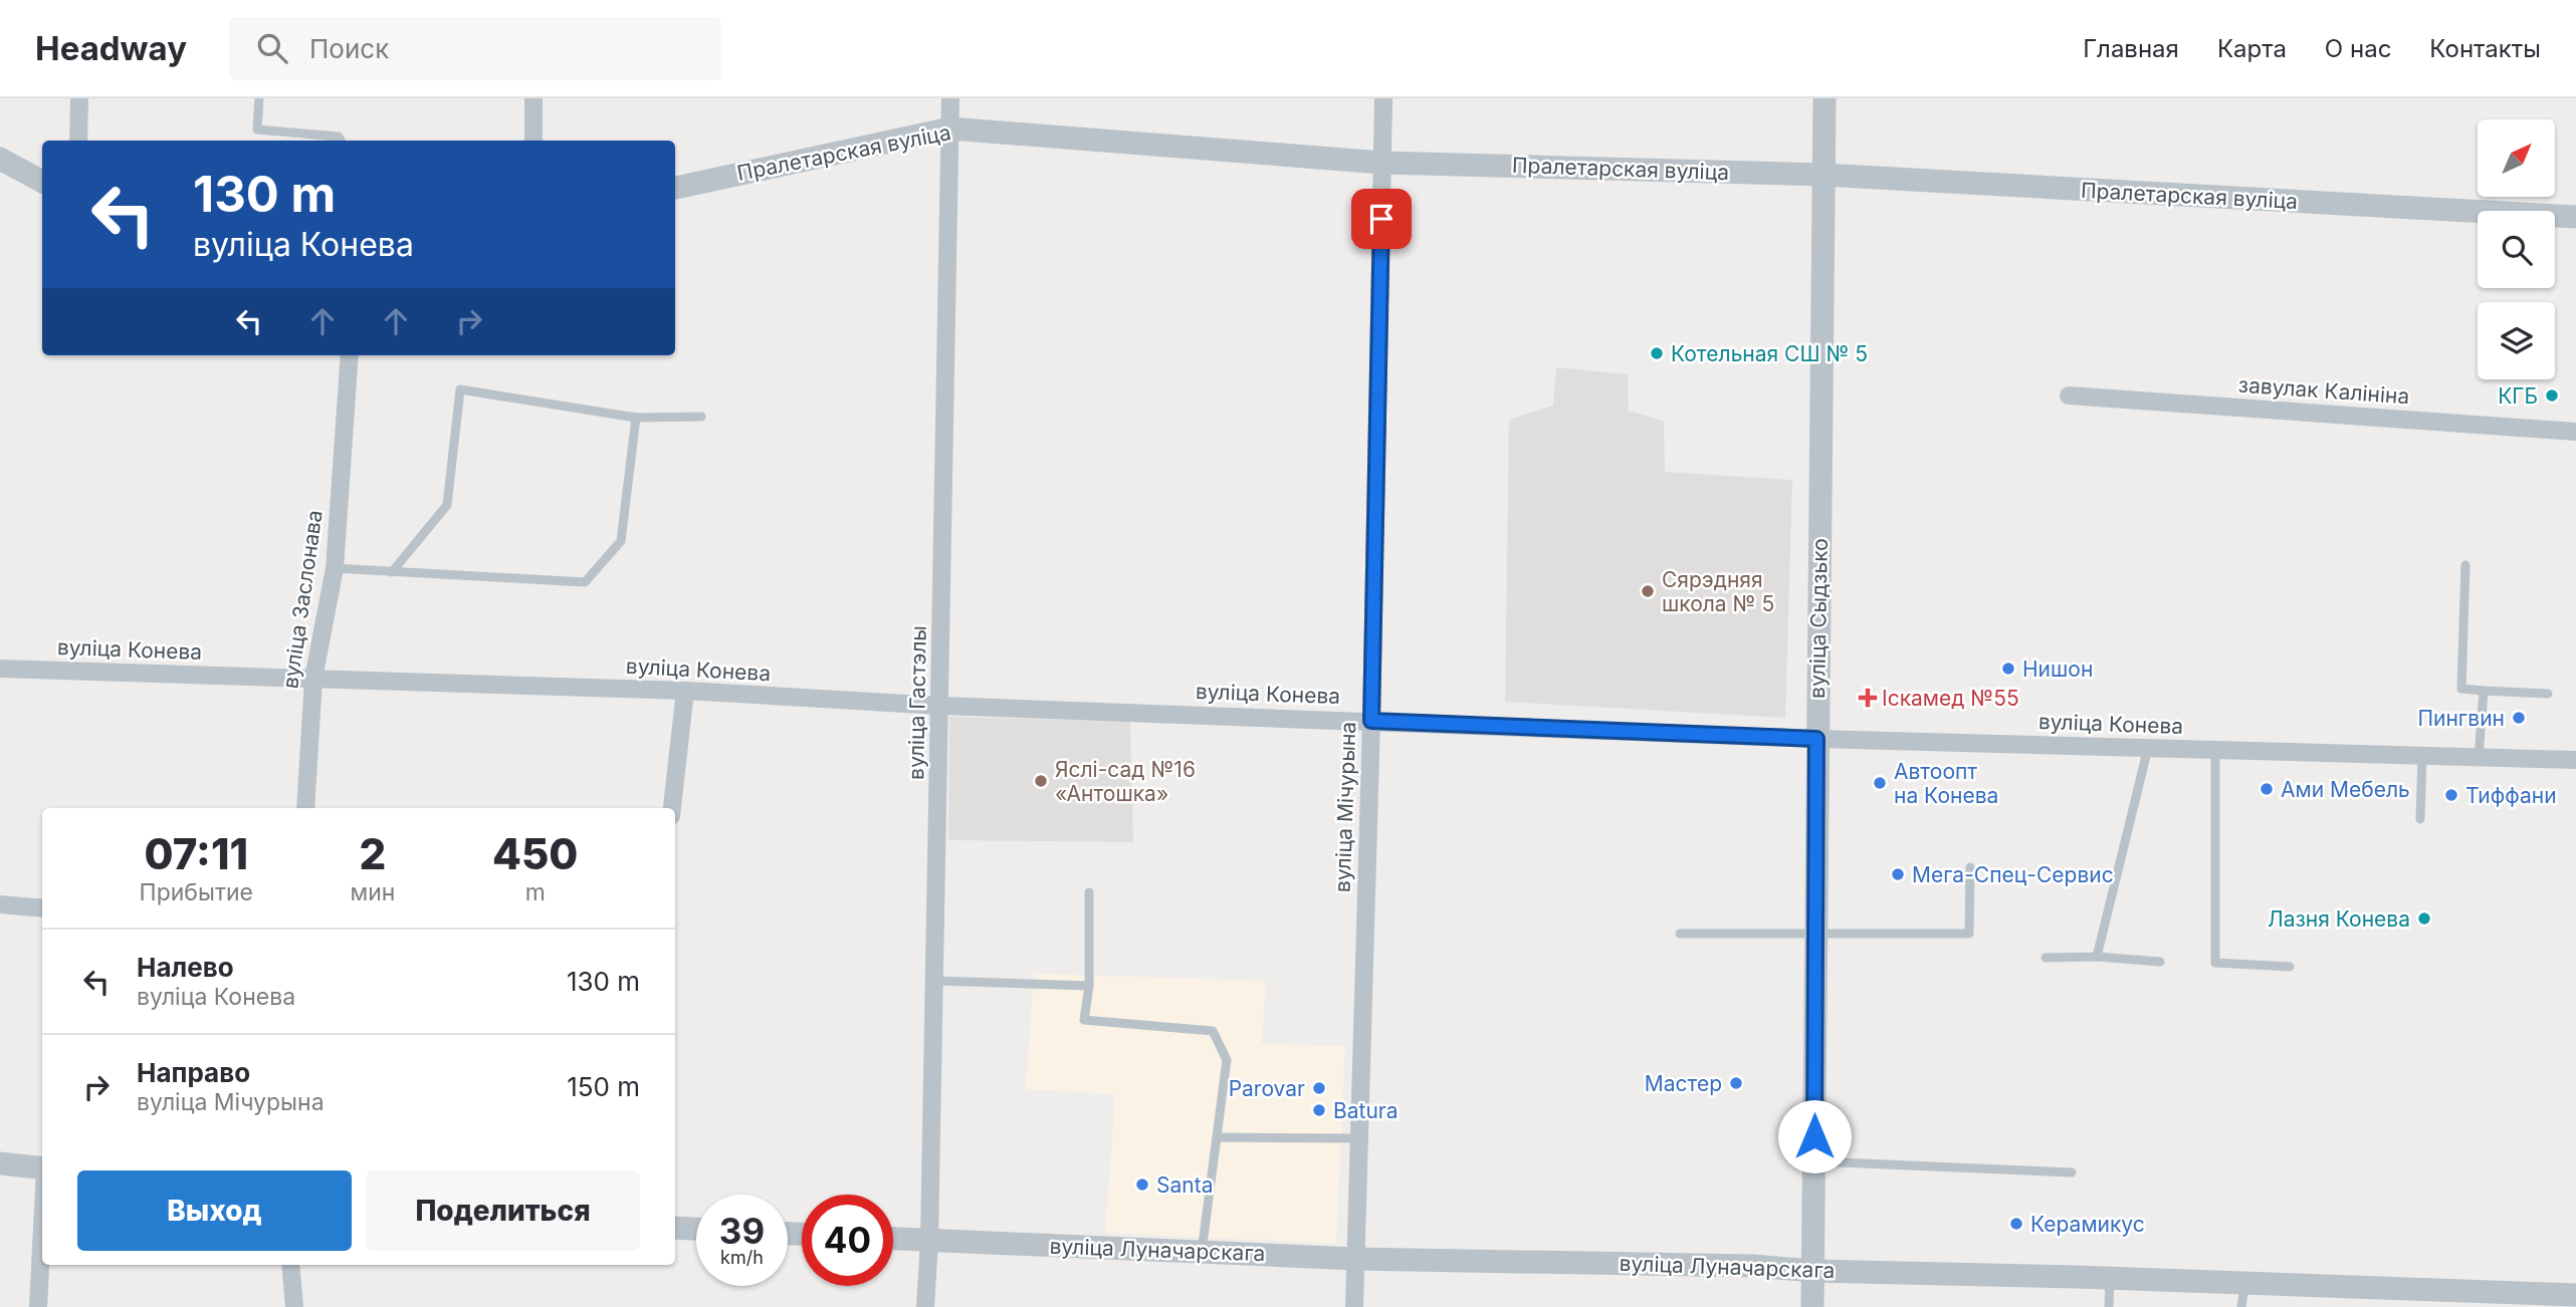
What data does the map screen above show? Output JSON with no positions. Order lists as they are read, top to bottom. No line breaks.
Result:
{"streets":{"street":["Пралетарская вуліца","завулак Калініна","вуліца Заслонава","вуліца Сыдзько","вуліца Конева","вуліца Гастэлы","вуліца Мічурына","вуліца Луначарскага"]},"crossings":[["Пралетарская вуліца","вуліца Сыдзько"],["Пралетарская вуліца","вуліца Гастэлы"],["Пралетарская вуліца","вуліца Мічурына"],["вуліца Заслонава","вуліца Конева"],["вуліца Сыдзько","вуліца Конева"],["вуліца Сыдзько","вуліца Луначарскага"],["вуліца Конева","вуліца Гастэлы"],["вуліца Конева","вуліца Мічурына"],["вуліца Гастэлы","вуліца Луначарскага"],["вуліца Мічурына","вуліца Луначарскага"]],"places":{"other":["Котельная СШ № 5","КГБ","Сярэдняя школа № 5","Нишон","Пингвин","Яслі-сад №16 «Антошка»","Автоопт на Конева","Ами Мебель","Тиффани","Мега-Спец-Сервис","Лазня Конева","Мастер","Parovar","Batura","Santa","Керамикус"],"health":["Іскамед №55"]},"north":"top right","page":{"header":"Headway","search":"Поиск","nav":["Главная","Карта","О нас","Контакты"],"turn":["130 m","вуліца Конева"],"eta":["07:11","Прибытие","2","мин","450","m"],"list":[{"name":"Налево","note":"вуліца Конева","value":"130 m"},{"name":"Направо","note":"вуліца Мічурына","value":"150 m"}],"buttons":["Выход","Поделиться"],"speed":"39 km/h","limit":"40"}}
